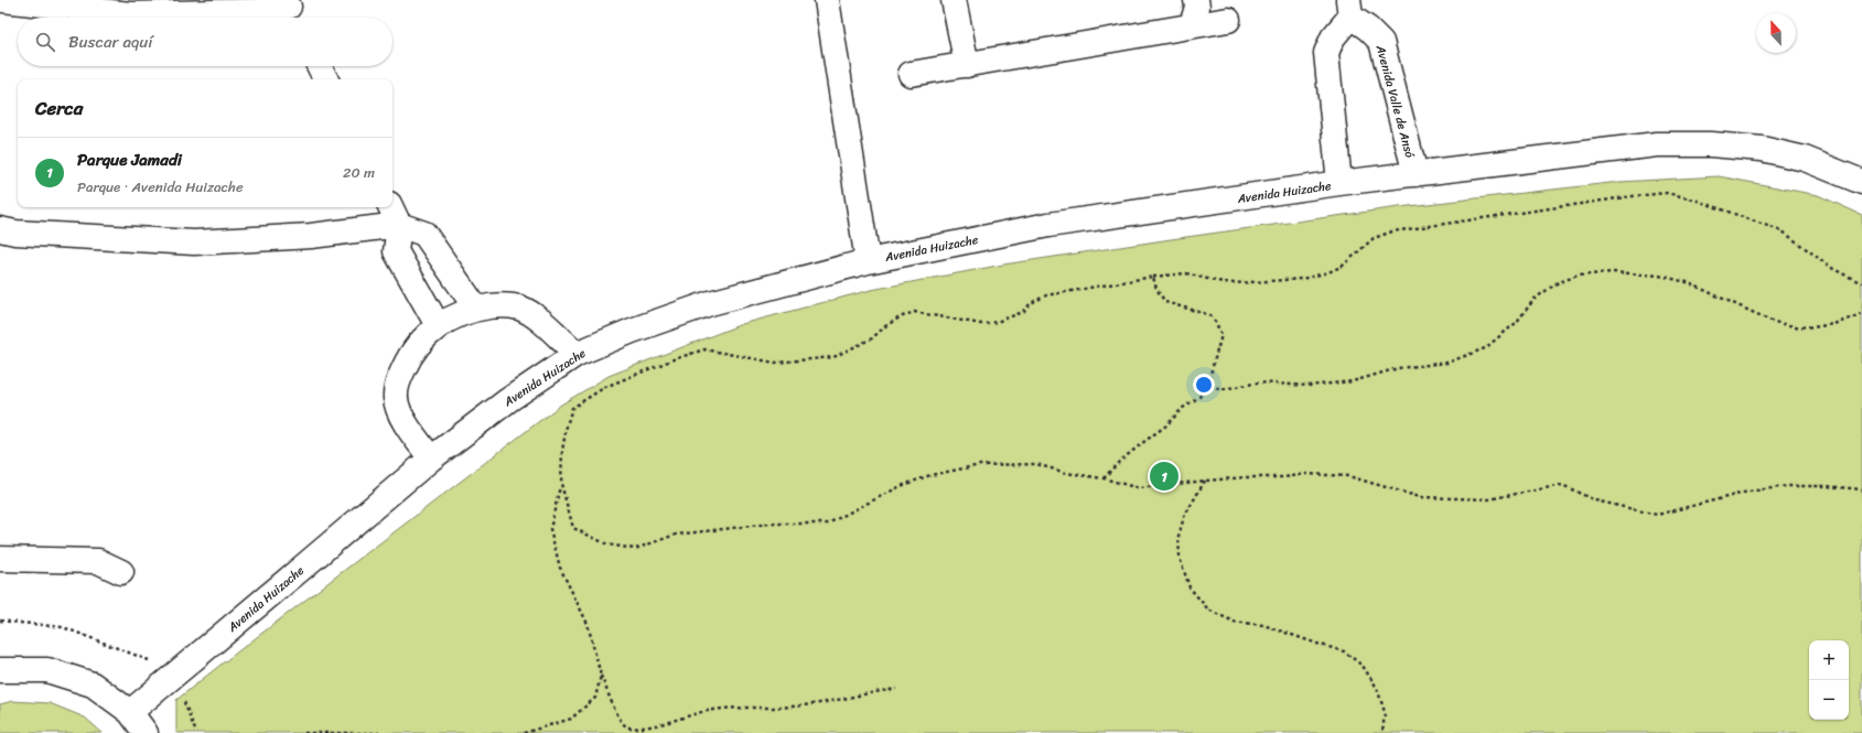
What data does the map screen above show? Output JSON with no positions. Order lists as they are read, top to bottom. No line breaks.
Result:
{"streets":{"street":["Avenida Valle de Ansó","Avenida Huizache"]},"crossings":[["Avenida Valle de Ansó","Avenida Huizache"]],"north":"top","page":{"search":"Buscar aquí","heading":"Cerca","list":[{"mark":"1","name":"Parque Jamadi","note":"Parque · Avenida Huizache","value":"20 m"}],"pins":"1","map_buttons":["+","−"]}}
